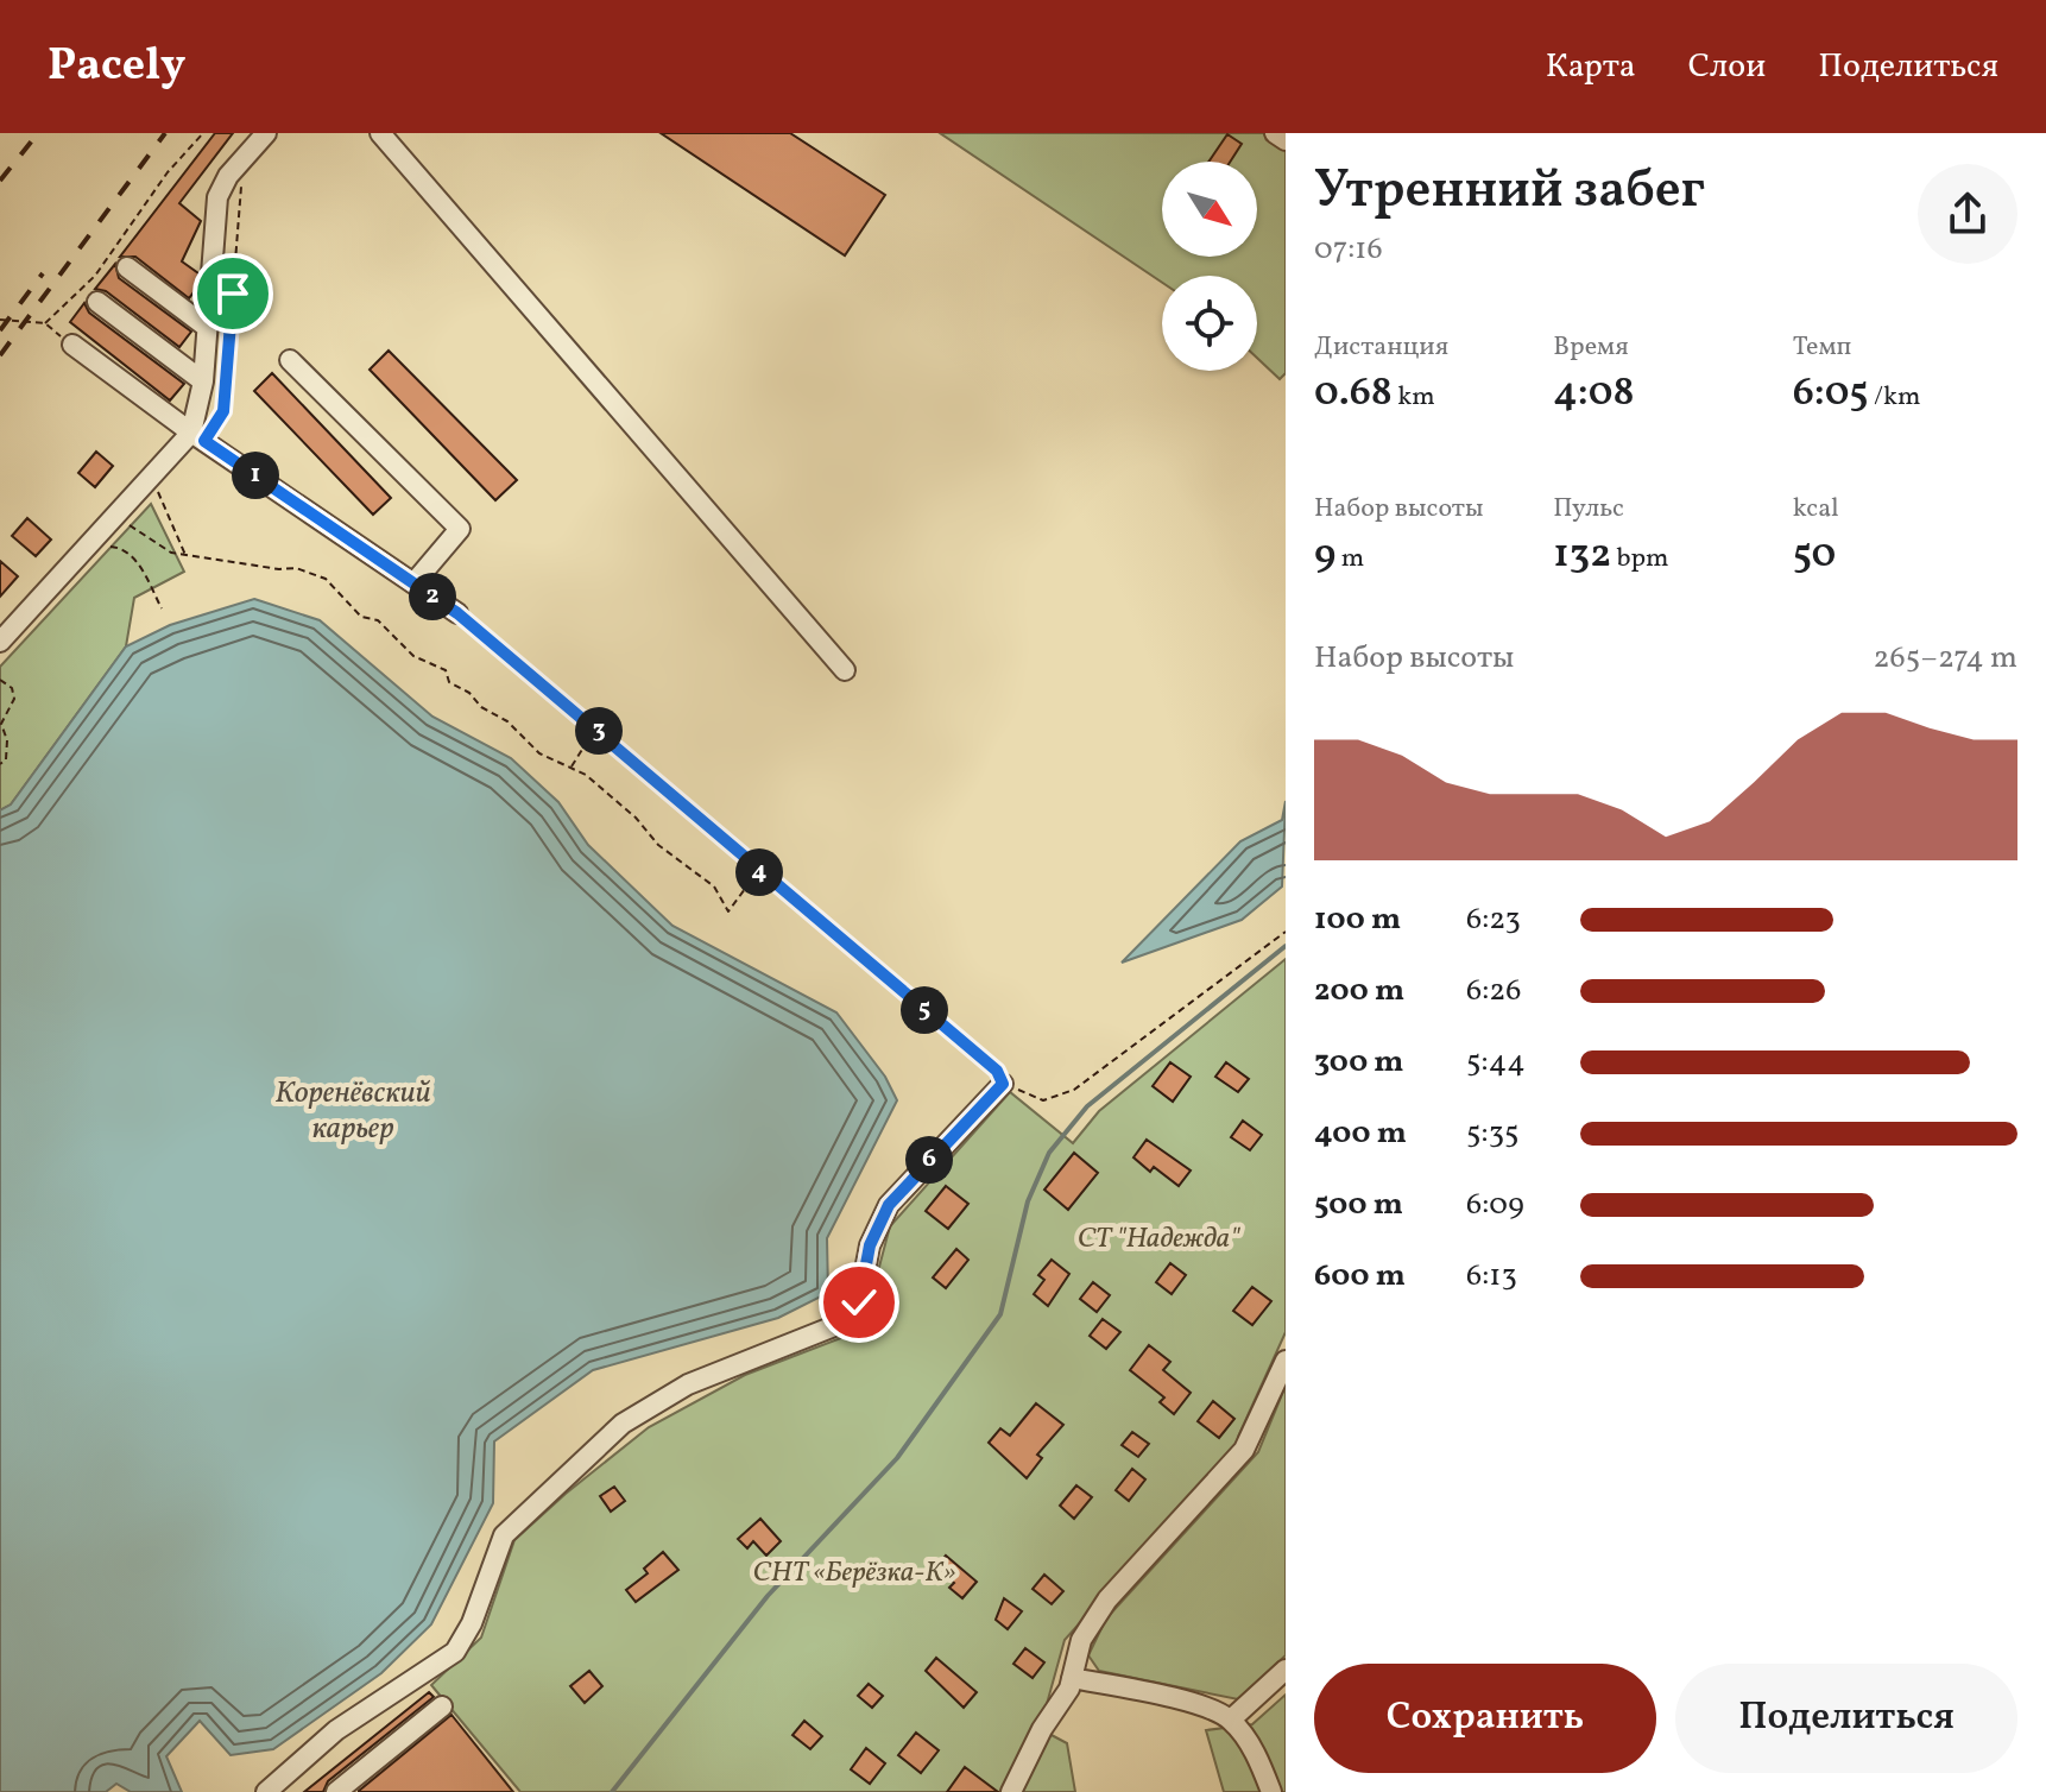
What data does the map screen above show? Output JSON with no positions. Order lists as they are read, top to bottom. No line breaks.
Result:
{"water":["Коренёвский карьер"],"parks":["СТ \"Надежда\"","СНТ «Берёзка-К»"],"north":"bottom right","page":{"header":"Pacely","nav":["Карта","Слои","Поделиться"],"heading":["Утренний забег","07:16"],"stats":[["Дистанция","0.68 km"],["Время","4:08"],["Темп","6:05 /km"],["Набор высоты","9 m"],["Пульс","132 bpm"],["kcal","50"]],"pins":["1","2","3","4","5","6"],"chart":["Набор высоты","265–274 m"],"list":[{"name":"100 m","note":"6:23"},{"name":"200 m","note":"6:26"},{"name":"300 m","note":"5:44"},{"name":"400 m","note":"5:35"},{"name":"500 m","note":"6:09"},{"name":"600 m","note":"6:13"}],"buttons":["Сохранить","Поделиться"]}}
